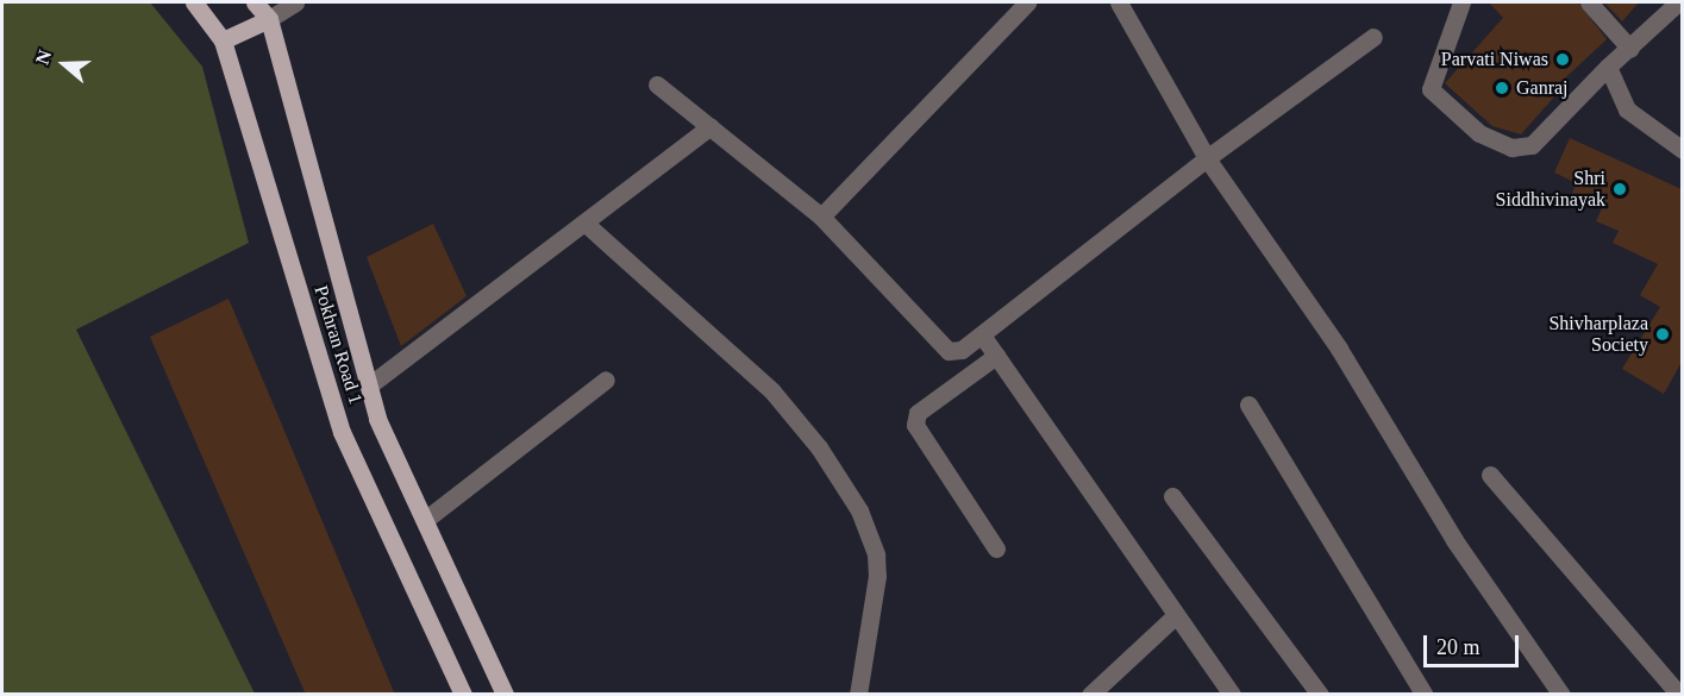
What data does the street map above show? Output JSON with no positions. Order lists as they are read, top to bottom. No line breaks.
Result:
{"streets":{"main road":["Pokhran Road 1"]},"places":["Parvati Niwas","Ganraj","Shri Siddhivinayak","Shivharplaza Society"],"scale_bar":"20 m","north":"left"}
